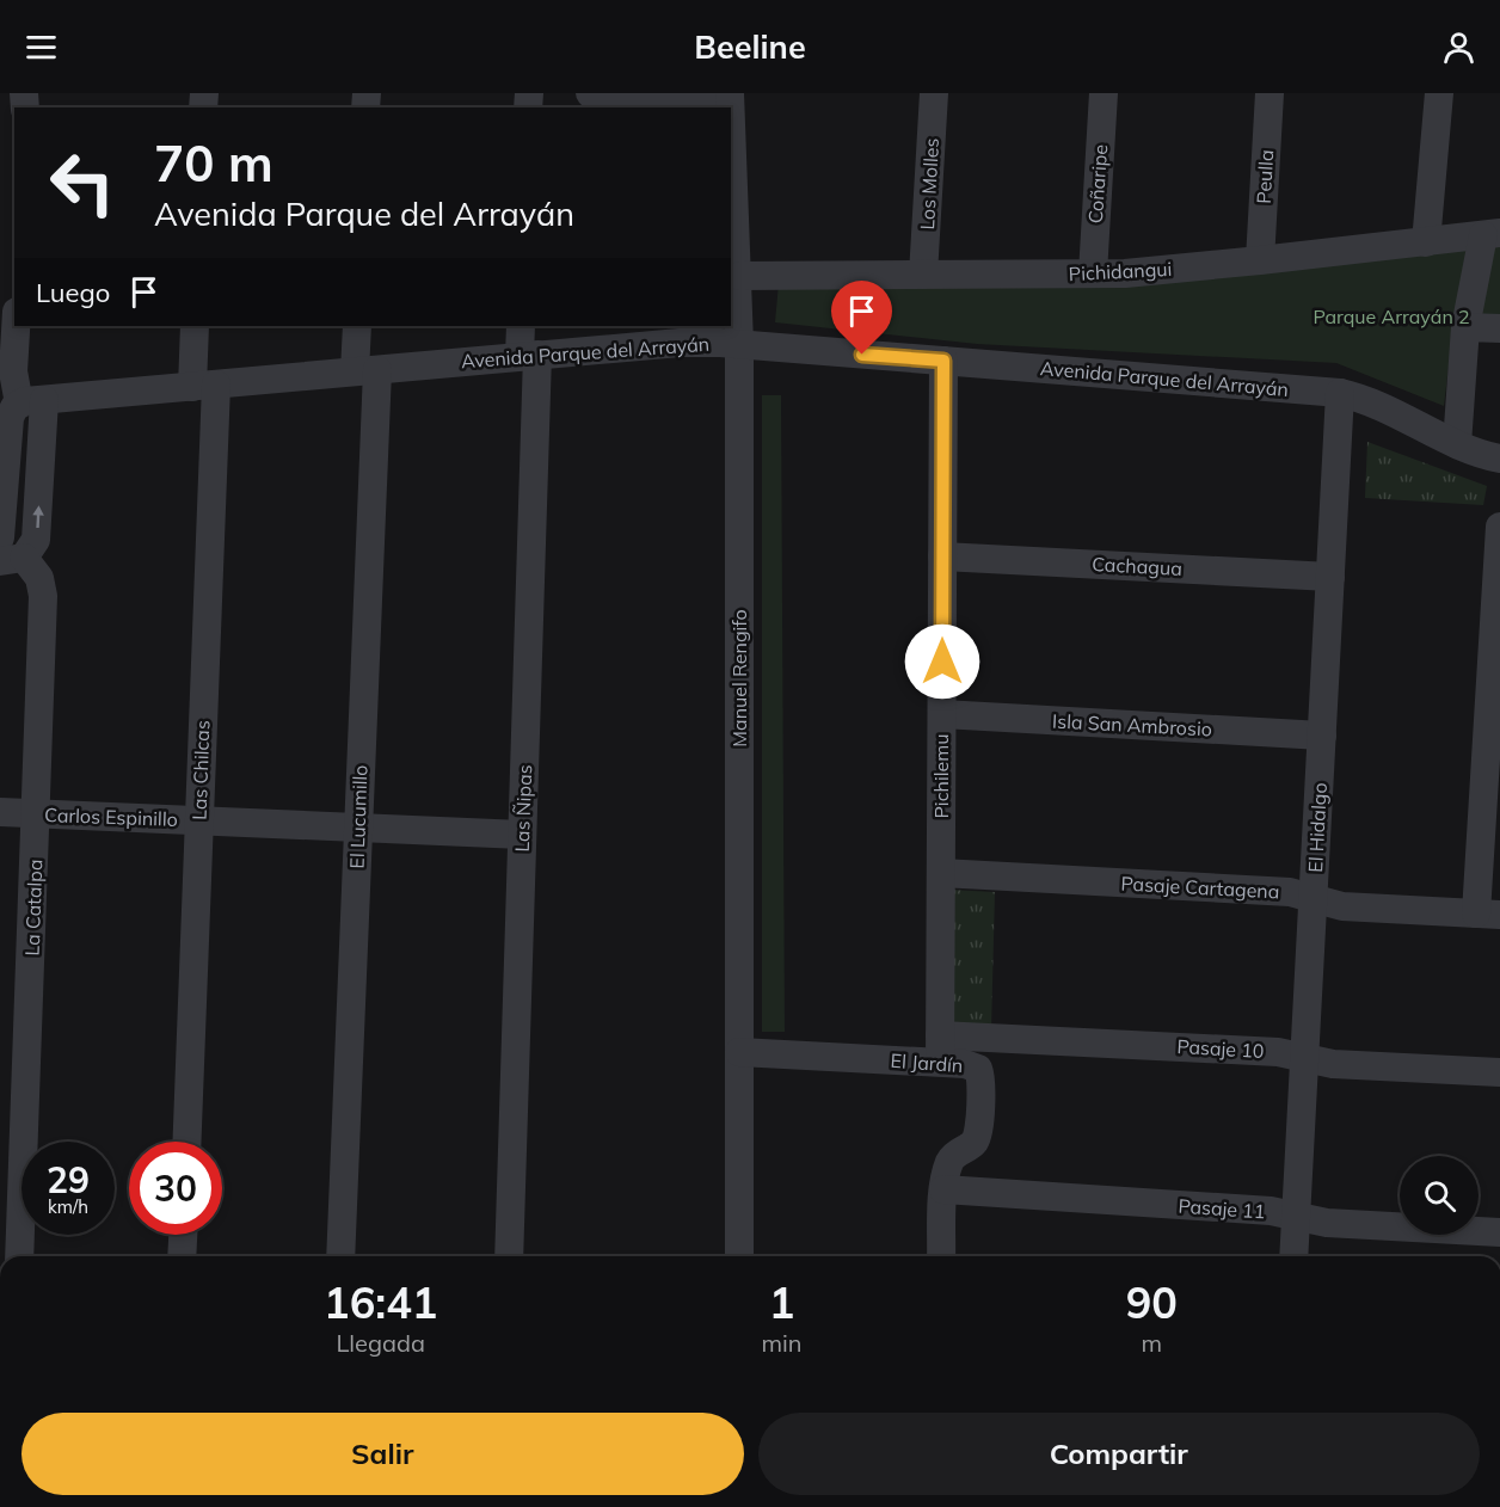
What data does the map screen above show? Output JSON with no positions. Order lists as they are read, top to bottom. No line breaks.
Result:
{"streets":{"street":["Peulla","Los Molles","Coñaripe","Pichidangui","Avenida Parque del Arrayán","Cachagua","Manuel Rengifo","Isla San Ambrosio","Las Chilcas","Pichilemu","Las Ñipas","Carlos Espinillo","El Lucumillo","El Hidalgo","Pasaje Cartagena","La Catalpa","Pasaje 10","El Jardín","Pasaje 11"]},"crossings":[["Peulla","Pichidangui"],["Los Molles","Pichidangui"],["Coñaripe","Pichidangui"],["Pichidangui","Manuel Rengifo"],["Avenida Parque del Arrayán","Manuel Rengifo"],["Avenida Parque del Arrayán","Las Chilcas"],["Avenida Parque del Arrayán","Pichilemu"],["Avenida Parque del Arrayán","Las Ñipas"],["Avenida Parque del Arrayán","El Lucumillo"],["Avenida Parque del Arrayán","El Hidalgo"],["Cachagua","Pichilemu"],["Cachagua","El Hidalgo"],["Manuel Rengifo","El Jardín"],["Isla San Ambrosio","Pichilemu"],["Isla San Ambrosio","El Hidalgo"],["Las Chilcas","Carlos Espinillo"],["Pichilemu","Pasaje Cartagena"],["Pichilemu","Pasaje 10"],["Pichilemu","El Jardín"],["Las Ñipas","Carlos Espinillo"],["Carlos Espinillo","El Lucumillo"],["Carlos Espinillo","La Catalpa"],["El Hidalgo","Pasaje Cartagena"],["El Hidalgo","Pasaje 10"],["El Hidalgo","Pasaje 11"],["Pasaje 10","El Jardín"],["El Jardín","Pasaje 11"]],"parks":["Parque Arrayán 2"],"page":{"header":"Beeline","turn":["70 m","Avenida Parque del Arrayán"],"then":"Luego","speed":"29 km/h","limit":"30","eta":["16:41","Llegada","1","min","90","m"],"buttons":["Salir","Compartir"]}}
